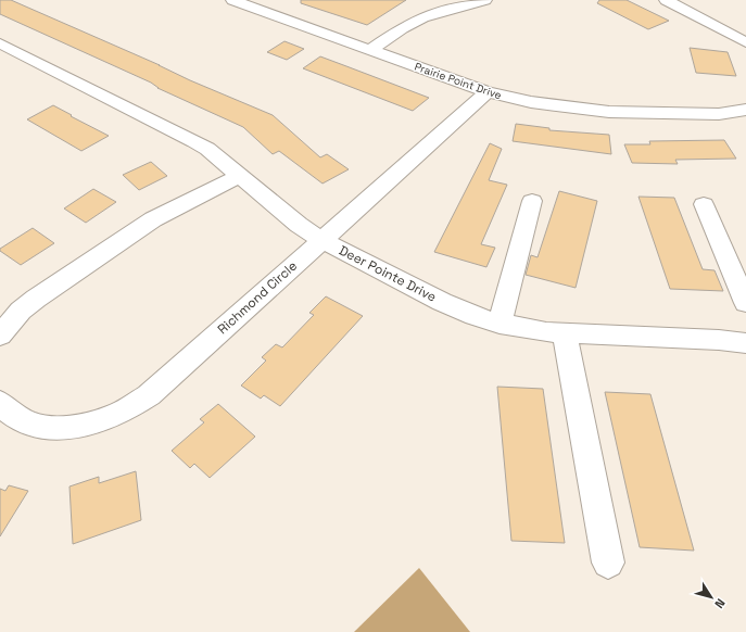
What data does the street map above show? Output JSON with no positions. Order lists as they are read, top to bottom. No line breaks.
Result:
{"streets":{"street":["Prairie Point Drive","Deer Pointe Drive","Richmond Circle"]},"crossings":[["Prairie Point Drive","Richmond Circle"],["Deer Pointe Drive","Richmond Circle"]],"north":"bottom right"}
